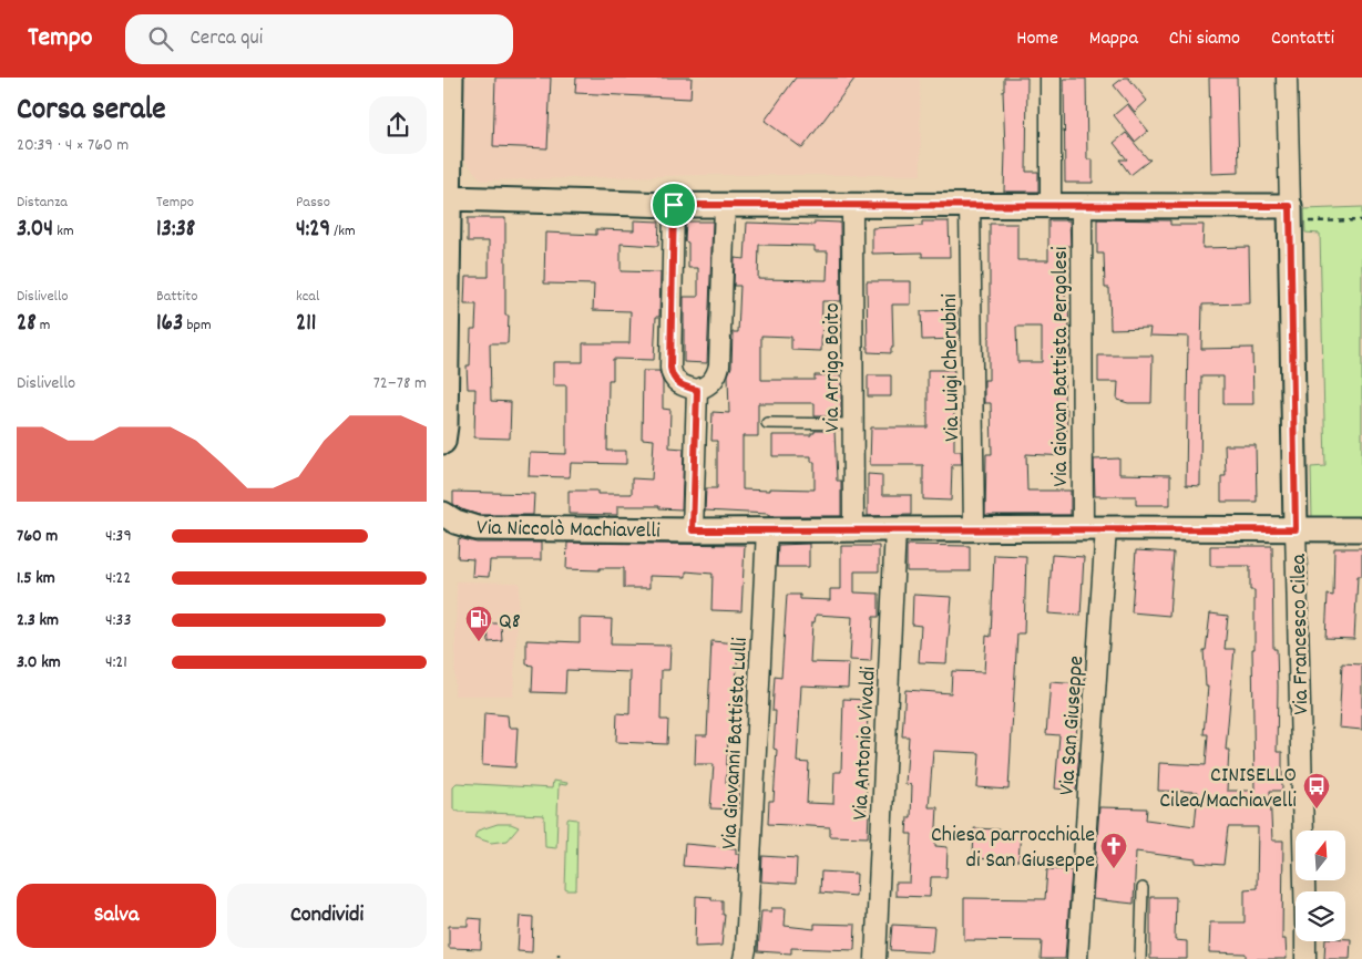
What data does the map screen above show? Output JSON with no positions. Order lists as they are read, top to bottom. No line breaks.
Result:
{"streets":{"street":["Via Giovan Battista Pergolesi","Via Arrigo Boito","Via Luigi Cherubini","Via Niccolò Machiavelli","Via Francesco Cilea","Via San Giuseppe","Via Giovanni Battista Lulli","Via Antonio Vivaldi"]},"crossings":[["Via Giovan Battista Pergolesi","Via Niccolò Machiavelli"],["Via Arrigo Boito","Via Niccolò Machiavelli"],["Via Luigi Cherubini","Via Niccolò Machiavelli"],["Via Niccolò Machiavelli","Via Francesco Cilea"],["Via Niccolò Machiavelli","Via San Giuseppe"],["Via Niccolò Machiavelli","Via Giovanni Battista Lulli"],["Via Niccolò Machiavelli","Via Antonio Vivaldi"]],"places":{"fuel station":["Q8"],"bus stop":["CINISELLO Cilea/Machiavelli"],"church":["Chiesa parrocchiale di San Giuseppe"]},"north":"top","page":{"header":"Tempo","search":"Cerca qui","nav":["Home","Mappa","Chi siamo","Contatti"],"heading":["Corsa serale","20:39 · 4 × 760 m"],"stats":[["Distanza","3.04 km"],["Tempo","13:38"],["Passo","4:29 /km"],["Dislivello","28 m"],["Battito","163 bpm"],["kcal","211"]],"chart":["Dislivello","72–78 m"],"list":[{"name":"760 m","note":"4:39"},{"name":"1.5 km","note":"4:22"},{"name":"2.3 km","note":"4:33"},{"name":"3.0 km","note":"4:21"}],"buttons":["Salva","Condividi"]}}
